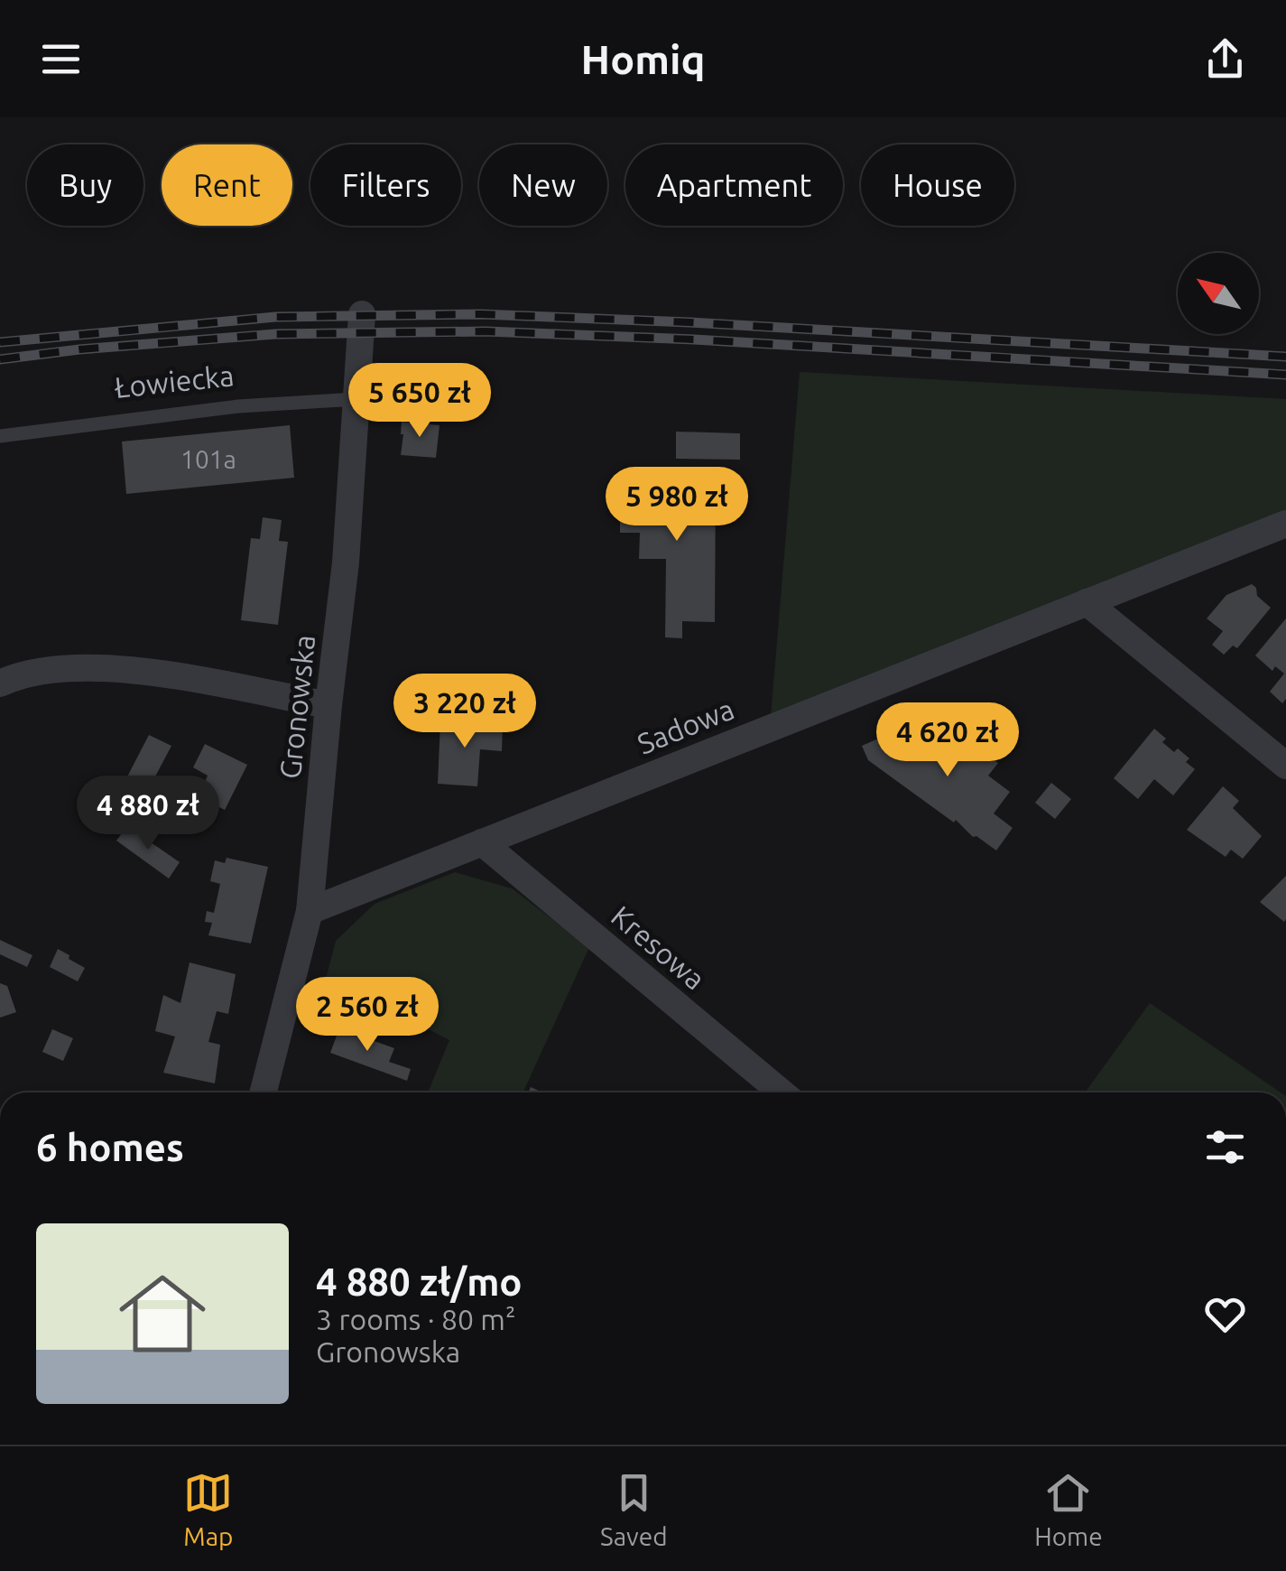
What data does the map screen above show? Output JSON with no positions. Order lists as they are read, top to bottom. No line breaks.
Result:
{"streets":{"street":["Gronowska","Sadowa","Kresowa"],"lane":["Łowiecka"]},"crossings":[["Łowiecka","Gronowska"],["Gronowska","Sadowa"],["Sadowa","Kresowa"]],"house_numbers":["101a"],"north":"top left","page":{"header":"Homiq","chip":["Buy","Rent","Filters","New","Apartment","House"],"price":["5 650 zł","5 980 zł","3 220 zł","4 620 zł","4 880 zł","2 560 zł"],"heading":"6 homes","list":[{"name":"4 880 zł/mo","note":"3 rooms · 80 m² · Gronowska"}],"tabs":["Map","Saved","Home"]}}
